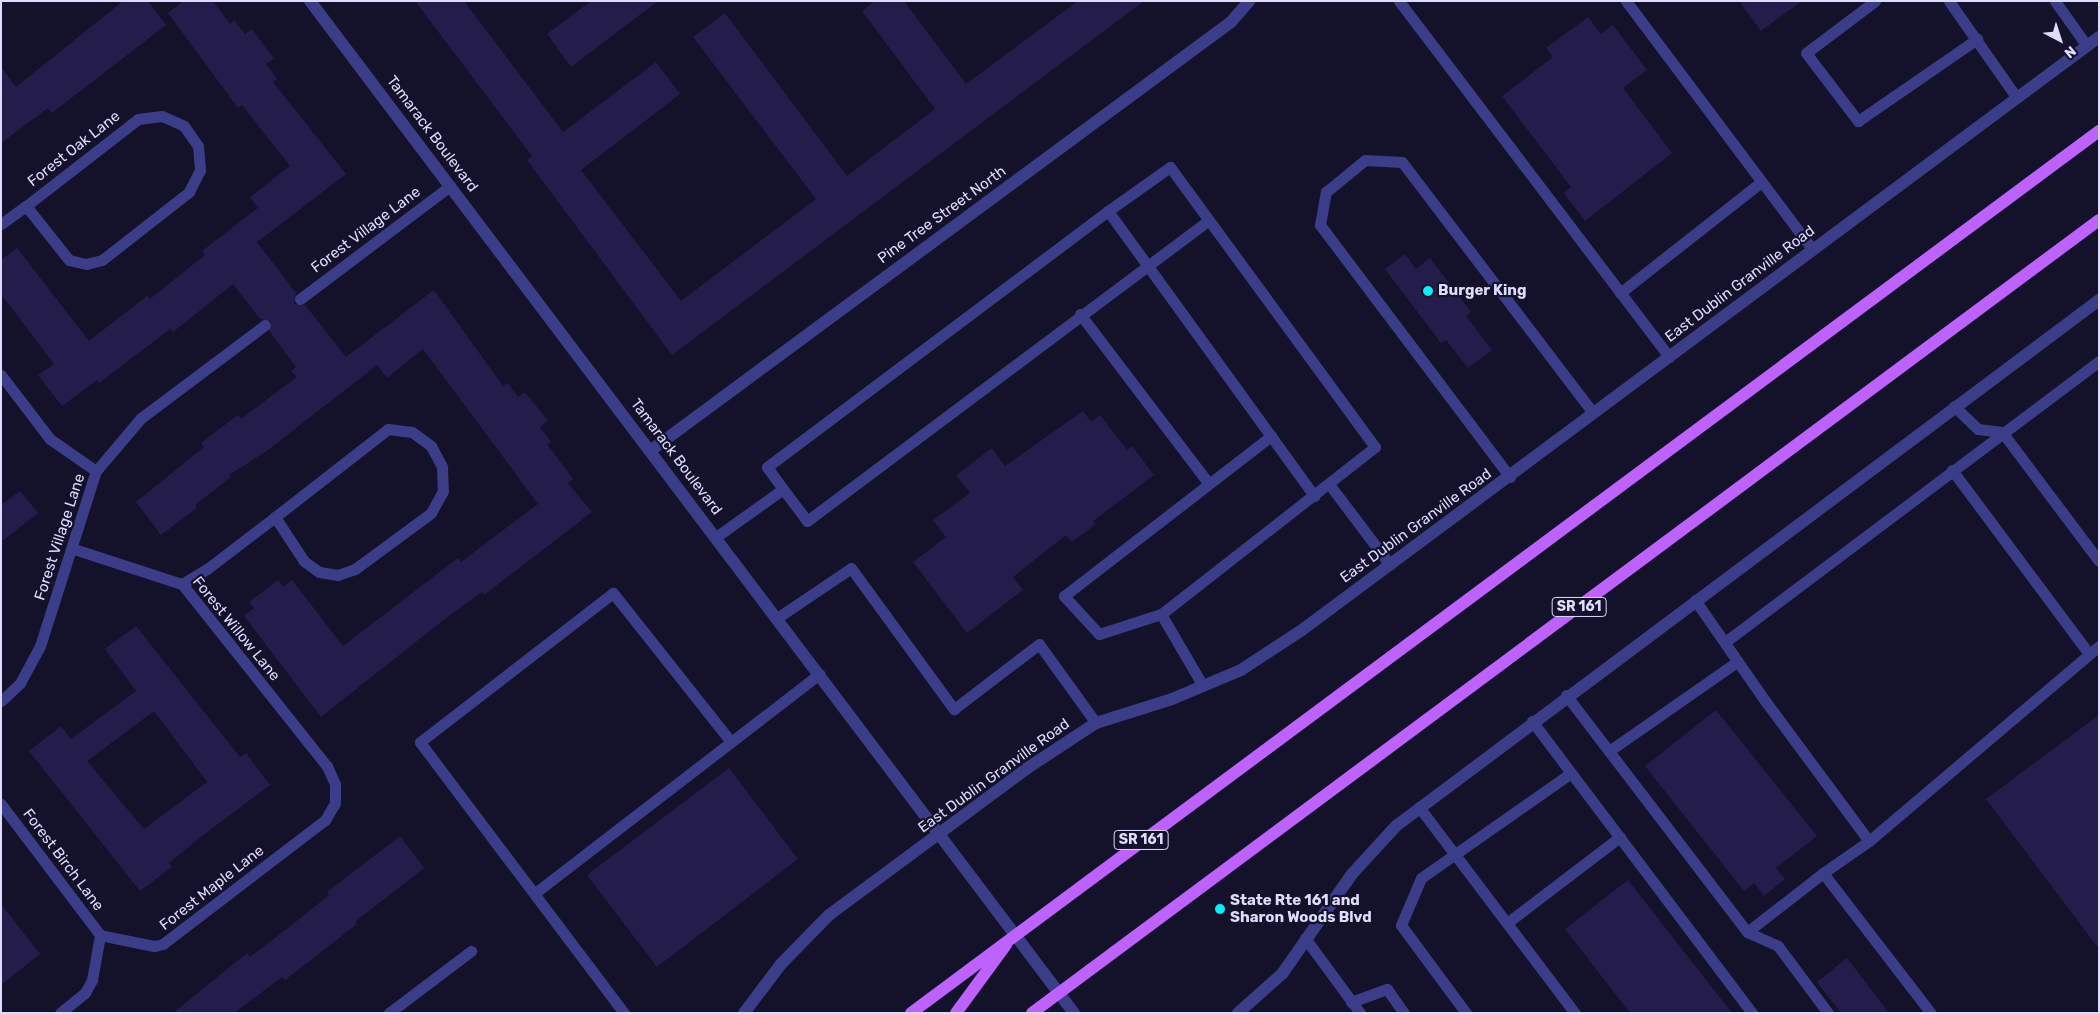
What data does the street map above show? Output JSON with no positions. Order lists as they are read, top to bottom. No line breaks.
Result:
{"streets":{"main road":["SR 161"],"street":["Tamarack Boulevard","Pine Tree Street North","East Dublin Granville Road"],"lane":["Forest Oak Lane","Forest Village Lane","Forest Willow Lane","Forest Birch Lane","Forest Maple Lane"]},"crossings":[["Tamarack Boulevard","Pine Tree Street North"],["Tamarack Boulevard","Forest Village Lane"],["Tamarack Boulevard","East Dublin Granville Road"],["Tamarack Boulevard","SR 161"],["Forest Village Lane","Forest Willow Lane"],["Forest Willow Lane","Forest Maple Lane"],["Forest Birch Lane","Forest Maple Lane"]],"places":["Burger King","State Rte 161 and Sharon Woods Blvd"],"north":"bottom right"}
